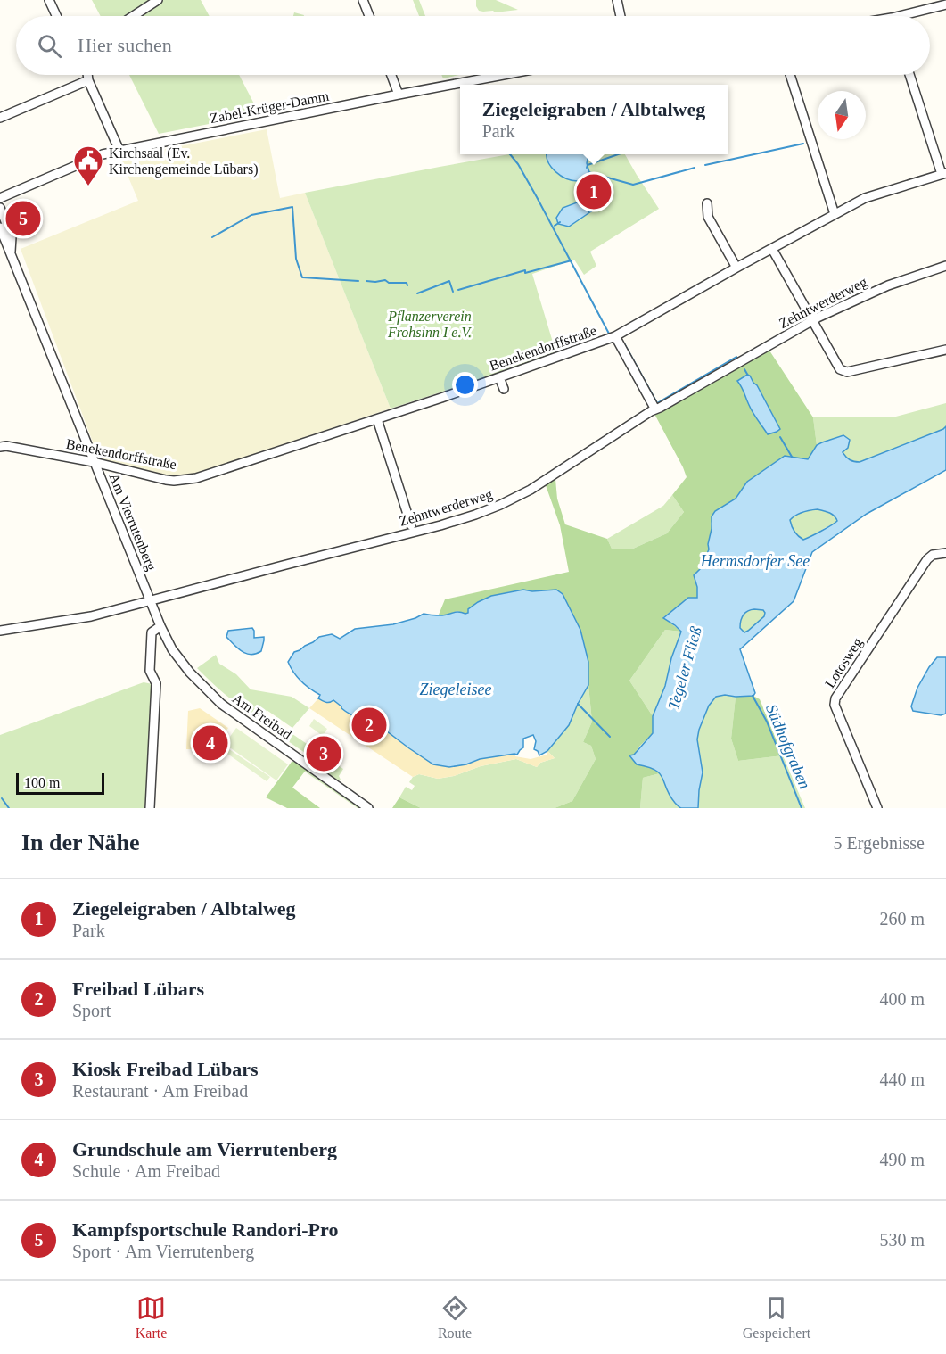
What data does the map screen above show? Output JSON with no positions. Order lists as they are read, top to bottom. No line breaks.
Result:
{"streets":{"street":["Zabel-Krüger-Damm","Zehntwerderweg","Benekendorffstraße","Am Vierrutenberg","Lotosweg","Am Freibad"]},"crossings":[["Zehntwerderweg","Am Vierrutenberg"],["Benekendorffstraße","Am Vierrutenberg"],["Am Vierrutenberg","Am Freibad"]],"water":["Hermsdorfer See","Tegeler Fließ","Ziegeleisee","Südhofgraben"],"parks":["Pflanzerverein Frohsinn I e.V."],"places":{"public building":["Kirchsaal (Ev. Kirchengemeinde Lübars)"]},"scale_bar":"100 m","north":"bottom","page":{"search":"Hier suchen","popup":["Ziegeleigraben / Albtalweg","Park"],"pins":["1","5","2","4","3"],"scale":"100 m","heading":["In der Nähe","5 Ergebnisse"],"list":[{"mark":"1","name":"Ziegeleigraben / Albtalweg","note":"Park","value":"260 m"},{"mark":"2","name":"Freibad Lübars","note":"Sport","value":"400 m"},{"mark":"3","name":"Kiosk Freibad Lübars","note":"Restaurant · Am Freibad","value":"440 m"},{"mark":"4","name":"Grundschule am Vierrutenberg","note":"Schule · Am Freibad","value":"490 m"},{"mark":"5","name":"Kampfsportschule Randori-Pro","note":"Sport · Am Vierrutenberg","value":"530 m"}],"nav":["Karte","Route","Gespeichert"]}}
